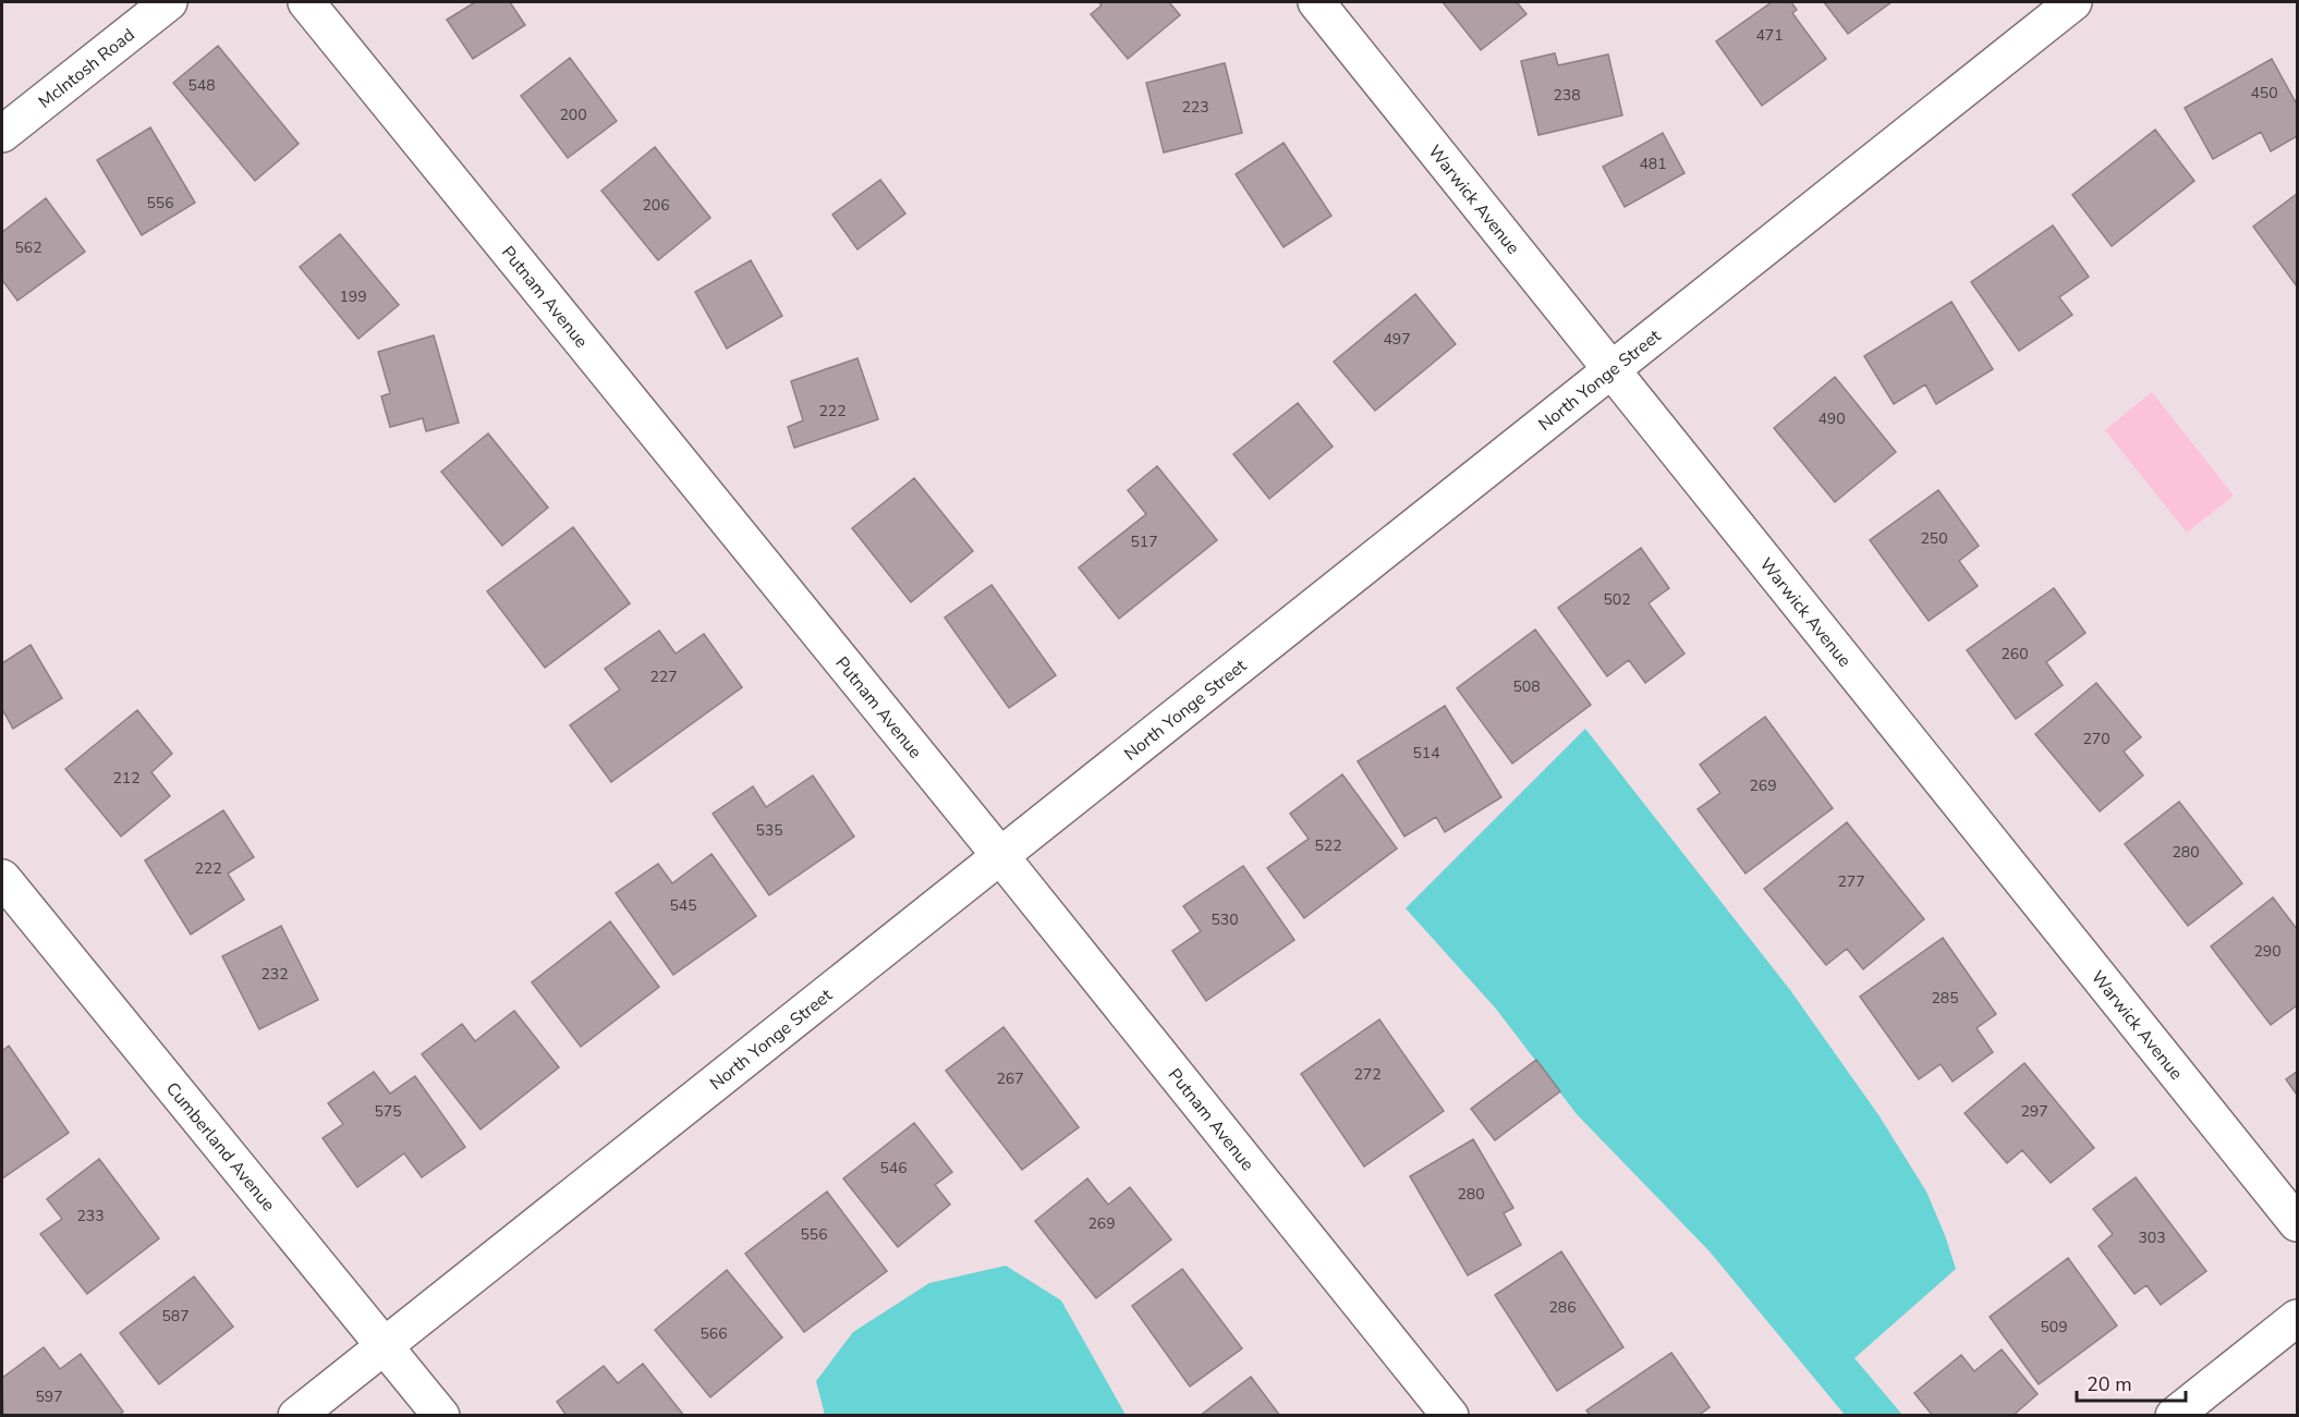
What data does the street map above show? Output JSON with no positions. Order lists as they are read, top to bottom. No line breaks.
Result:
{"streets":{"street":["McIntosh Road","Warwick Avenue","Putnam Avenue","North Yonge Street","Cumberland Avenue"]},"crossings":[["Warwick Avenue","North Yonge Street"],["Putnam Avenue","North Yonge Street"],["North Yonge Street","Cumberland Avenue"]],"house_numbers":["471","548","450","238","223","200","481","556","206","562","199","497","222","490","250","517","502","260","227","508","270","514","212","269","535","522","280","222","277","545","530","290","232","285","272","267","575","297","546","280","233","269","556","303","286","587","509","566","597"],"scale_bar":"20 m"}
